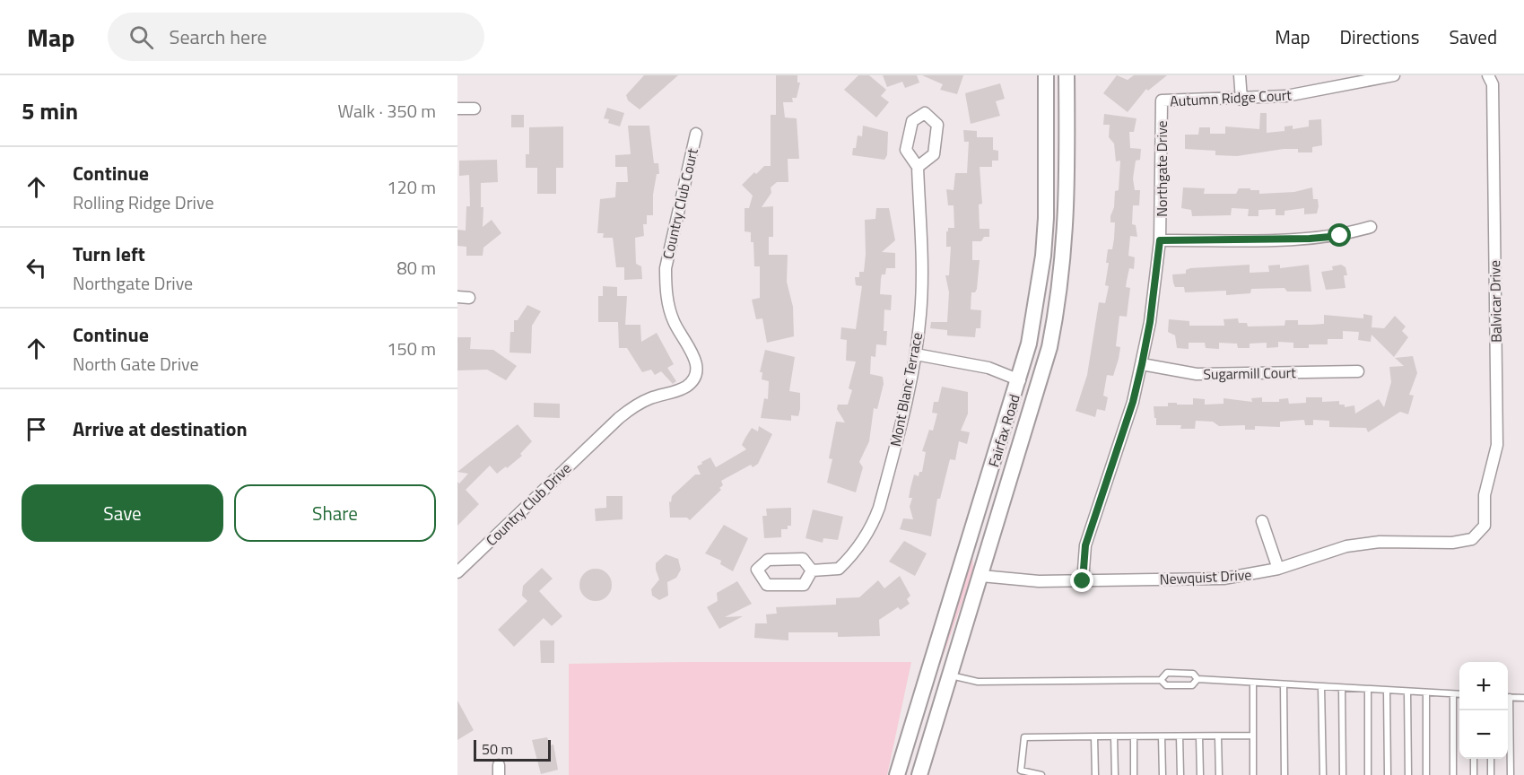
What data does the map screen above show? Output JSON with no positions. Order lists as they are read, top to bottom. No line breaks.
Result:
{"streets":{"main road":["Fairfax Road"],"street":["Autumn Ridge Court","Northgate Drive","Country Club Court","Balvicar Drive","Sugarmill Court","Mont Blanc Terrace","Country Club Drive","Newquist Drive"]},"crossings":[["Autumn Ridge Court","Northgate Drive"],["Northgate Drive","Sugarmill Court"],["Northgate Drive","Newquist Drive"],["Country Club Court","Country Club Drive"],["Balvicar Drive","Newquist Drive"],["Fairfax Road","Newquist Drive"]],"scale_bar":"50 m","page":{"header":"Map","search":"Search here","nav":["Map","Directions","Saved"],"heading":["5 min","Walk · 350 m"],"list":[["Continue","Rolling Ridge Drive","120 m"],["Turn left","Northgate Drive","80 m"],["Continue","North Gate Drive","150 m"],"Arrive at destination"],"buttons":["Save","Share"],"map_buttons":["+","−"],"scale":"50 m"}}
